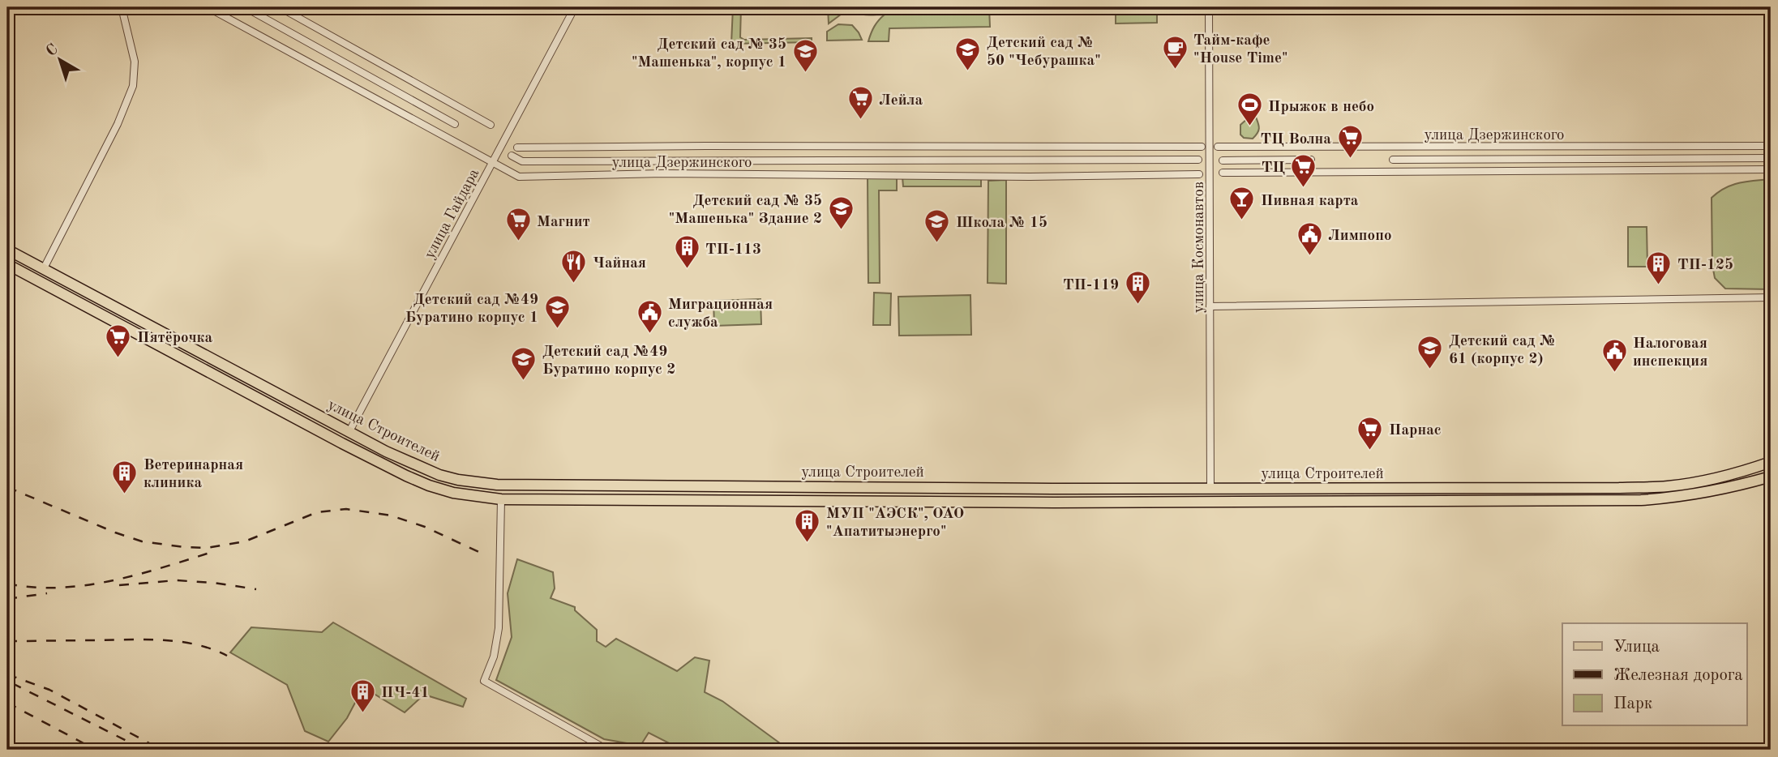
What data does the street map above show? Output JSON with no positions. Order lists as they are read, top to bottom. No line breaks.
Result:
{"streets":{"main road":["улица Строителей"],"street":["улица Дзержинского","улица Гайдара","улица Космонавтов"]},"crossings":[["улица Дзержинского","улица Гайдара"],["улица Гайдара","улица Строителей"],["улица Космонавтов","улица Строителей"]],"places":{"cafe":["Тайм-кафе \"House Time\""],"school or university":["Детский сад № 50 \"Чебурашка\"","Детский сад № 35 \"Машенька\", корпус 1","Детский сад № 35 \"Машенька\" Здание 2","Школа № 15","Детский сад №49 Буратино корпус 1","Детский сад № 61 (корпус 2)","Детский сад №49 Буратино корпус 2"],"supermarket":["Лейла","ТЦ Волна","ТЦ","Магнит","Пятёрочка","Парнас"],"sports":["Прыжок в небо"],"bar":["Пивная карта"],"public building":["Лимпопо","Миграционная служба","Налоговая инспекция"],"building":["ТП-113","ТП-125","ТП-119","Ветеринарная клиника","МУП \"АЭСК\", ОАО \"Апатитыэнерго\"","ПЧ-41"],"restaurant":["Чайная"]},"legend":["Улица","Железная дорога","Парк"],"north":"top left"}
